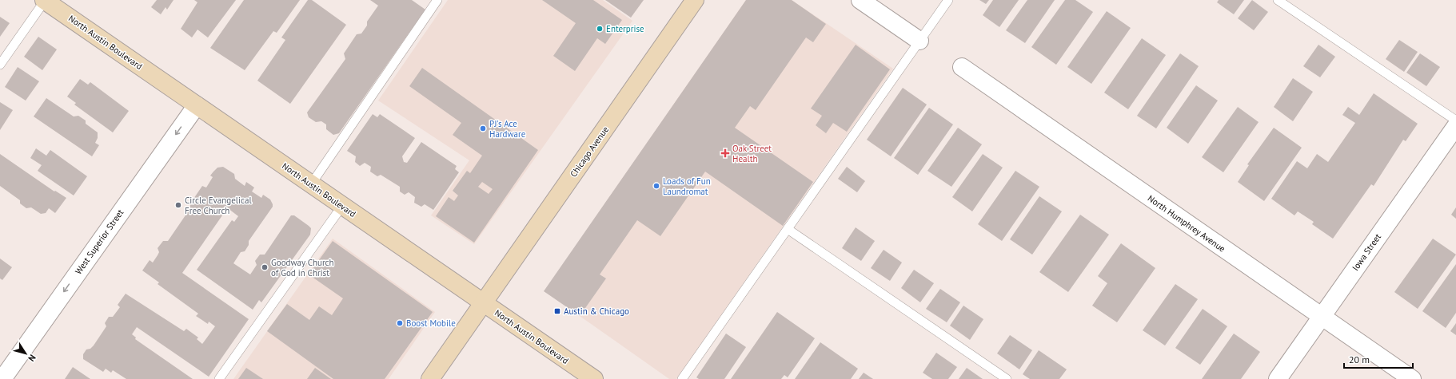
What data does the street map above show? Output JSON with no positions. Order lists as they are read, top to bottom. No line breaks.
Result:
{"streets":{"street":["North Austin Boulevard","Chicago Avenue","North Humphrey Avenue","West Superior Street","Iowa Street"]},"crossings":[["North Austin Boulevard","Chicago Avenue"],["North Austin Boulevard","West Superior Street"],["North Humphrey Avenue","Iowa Street"]],"one_way":["West Superior Street"],"places":{"other":["Enterprise","PJ's Ace Hardware","Loads of Fun Laundromat","Circle Evangelical Free Church","Goodway Church of God in Christ","Boost Mobile"],"health":["Oak Street Health"],"transit":["Austin & Chicago"]},"scale_bar":"20 m","north":"bottom right"}
